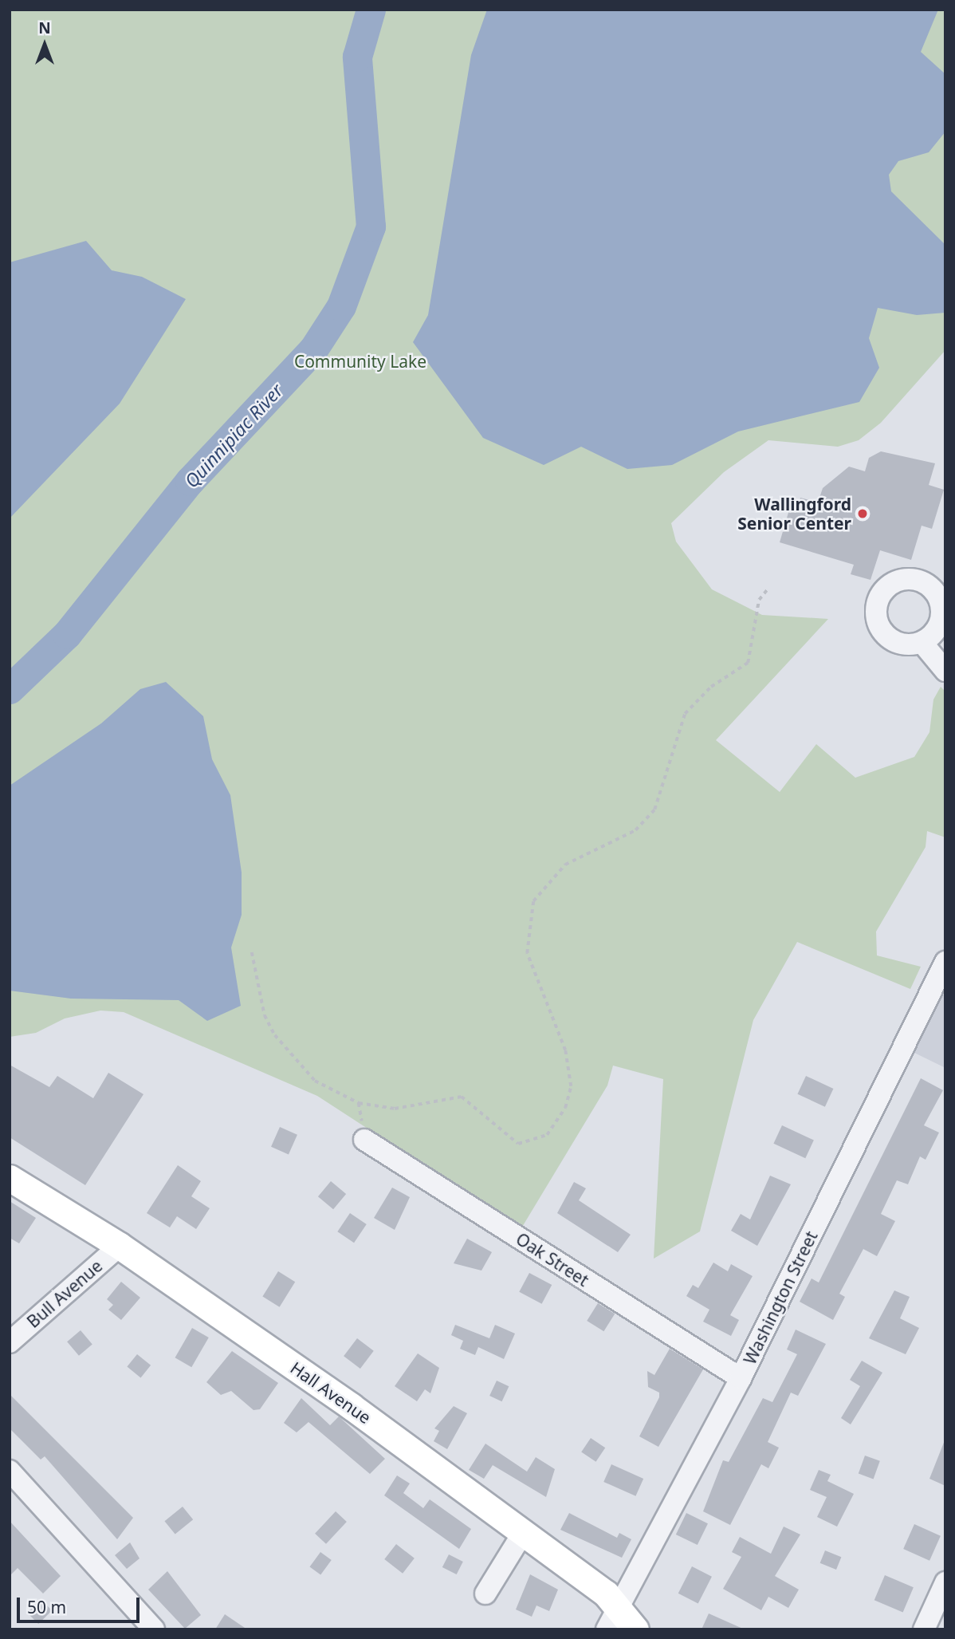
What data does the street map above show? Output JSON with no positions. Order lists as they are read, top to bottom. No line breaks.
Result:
{"streets":{"main road":["Hall Avenue"],"street":["Oak Street","Bull Avenue","Washington Street"]},"crossings":[["Oak Street","Washington Street"],["Bull Avenue","Hall Avenue"],["Washington Street","Hall Avenue"]],"water":["Quinnipiac River"],"parks":["Community Lake"],"places":["Wallingford Senior Center"],"scale_bar":"50 m","north":"top"}
